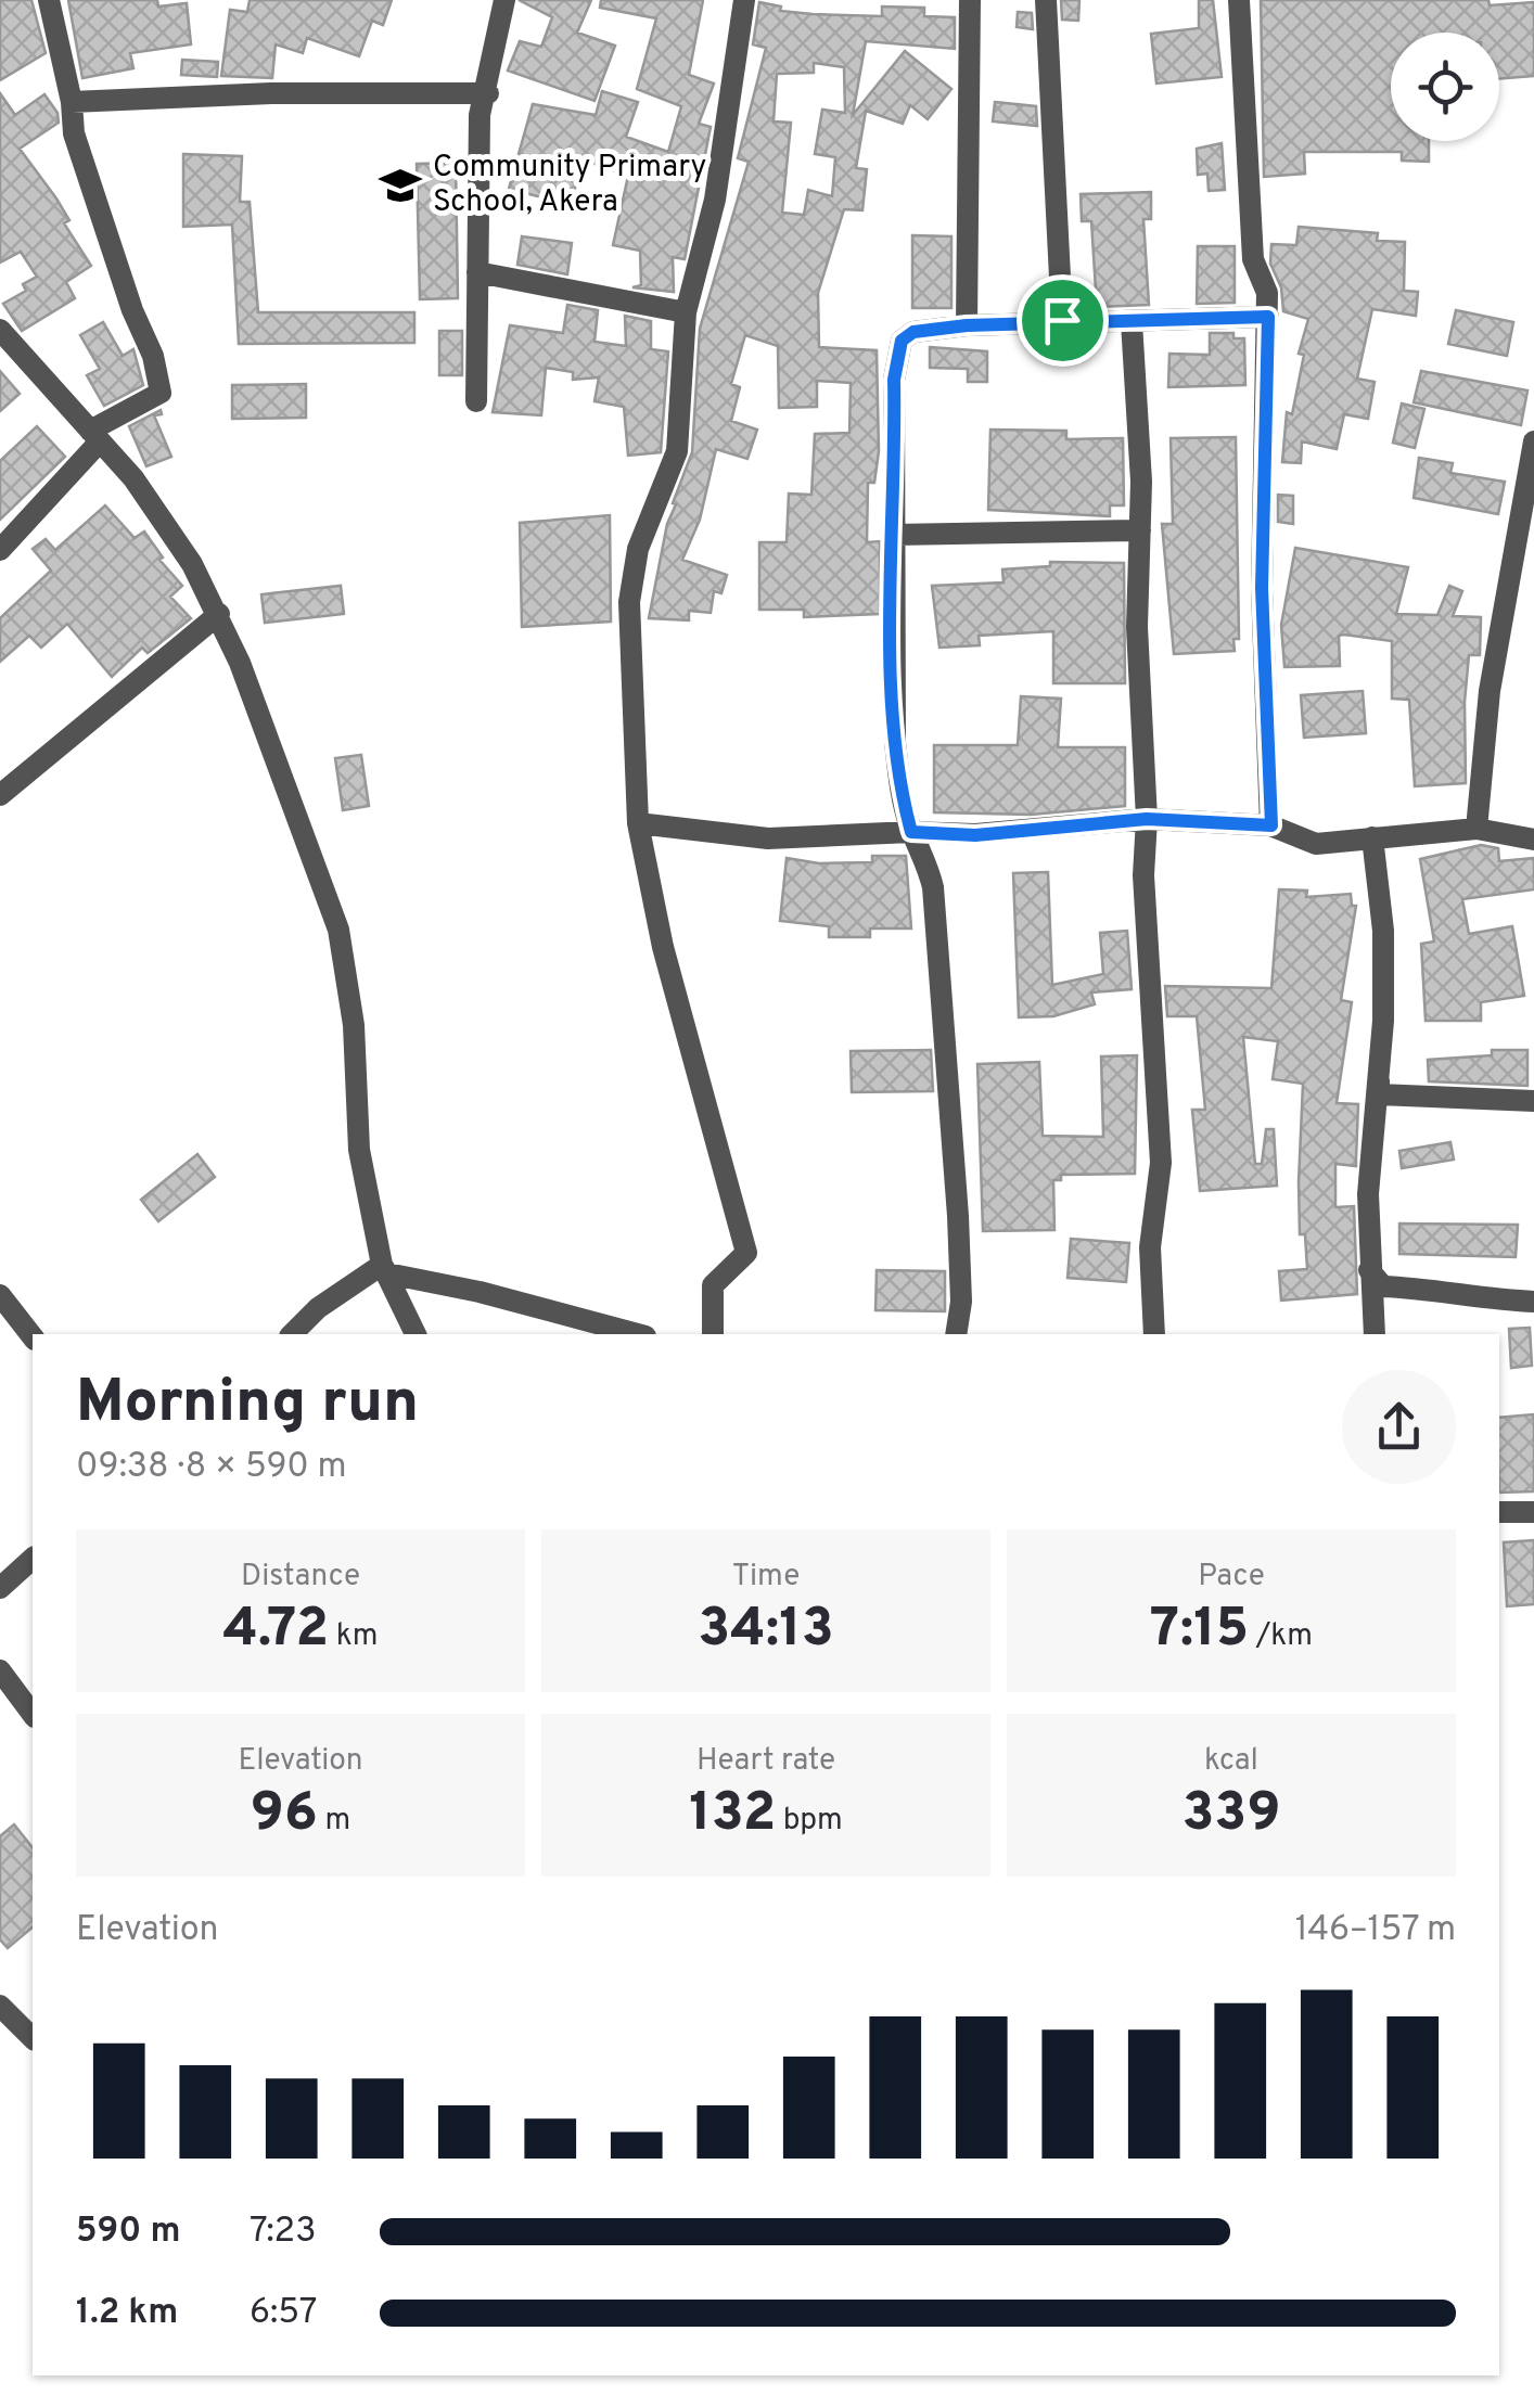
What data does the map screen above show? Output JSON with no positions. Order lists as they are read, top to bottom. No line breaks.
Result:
{"places":{"school or university":["Community Primary School, Akera"]},"page":{"heading":["Morning run","09:38 · 8 × 590 m"],"stats":[["Distance","4.72 km"],["Time","34:13"],["Pace","7:15 /km"],["Elevation","96 m"],["Heart rate","132 bpm"],["kcal","339"]],"chart":["Elevation","146–157 m"],"list":[{"name":"590 m","note":"7:23"},{"name":"1.2 km","note":"6:57"}]}}
